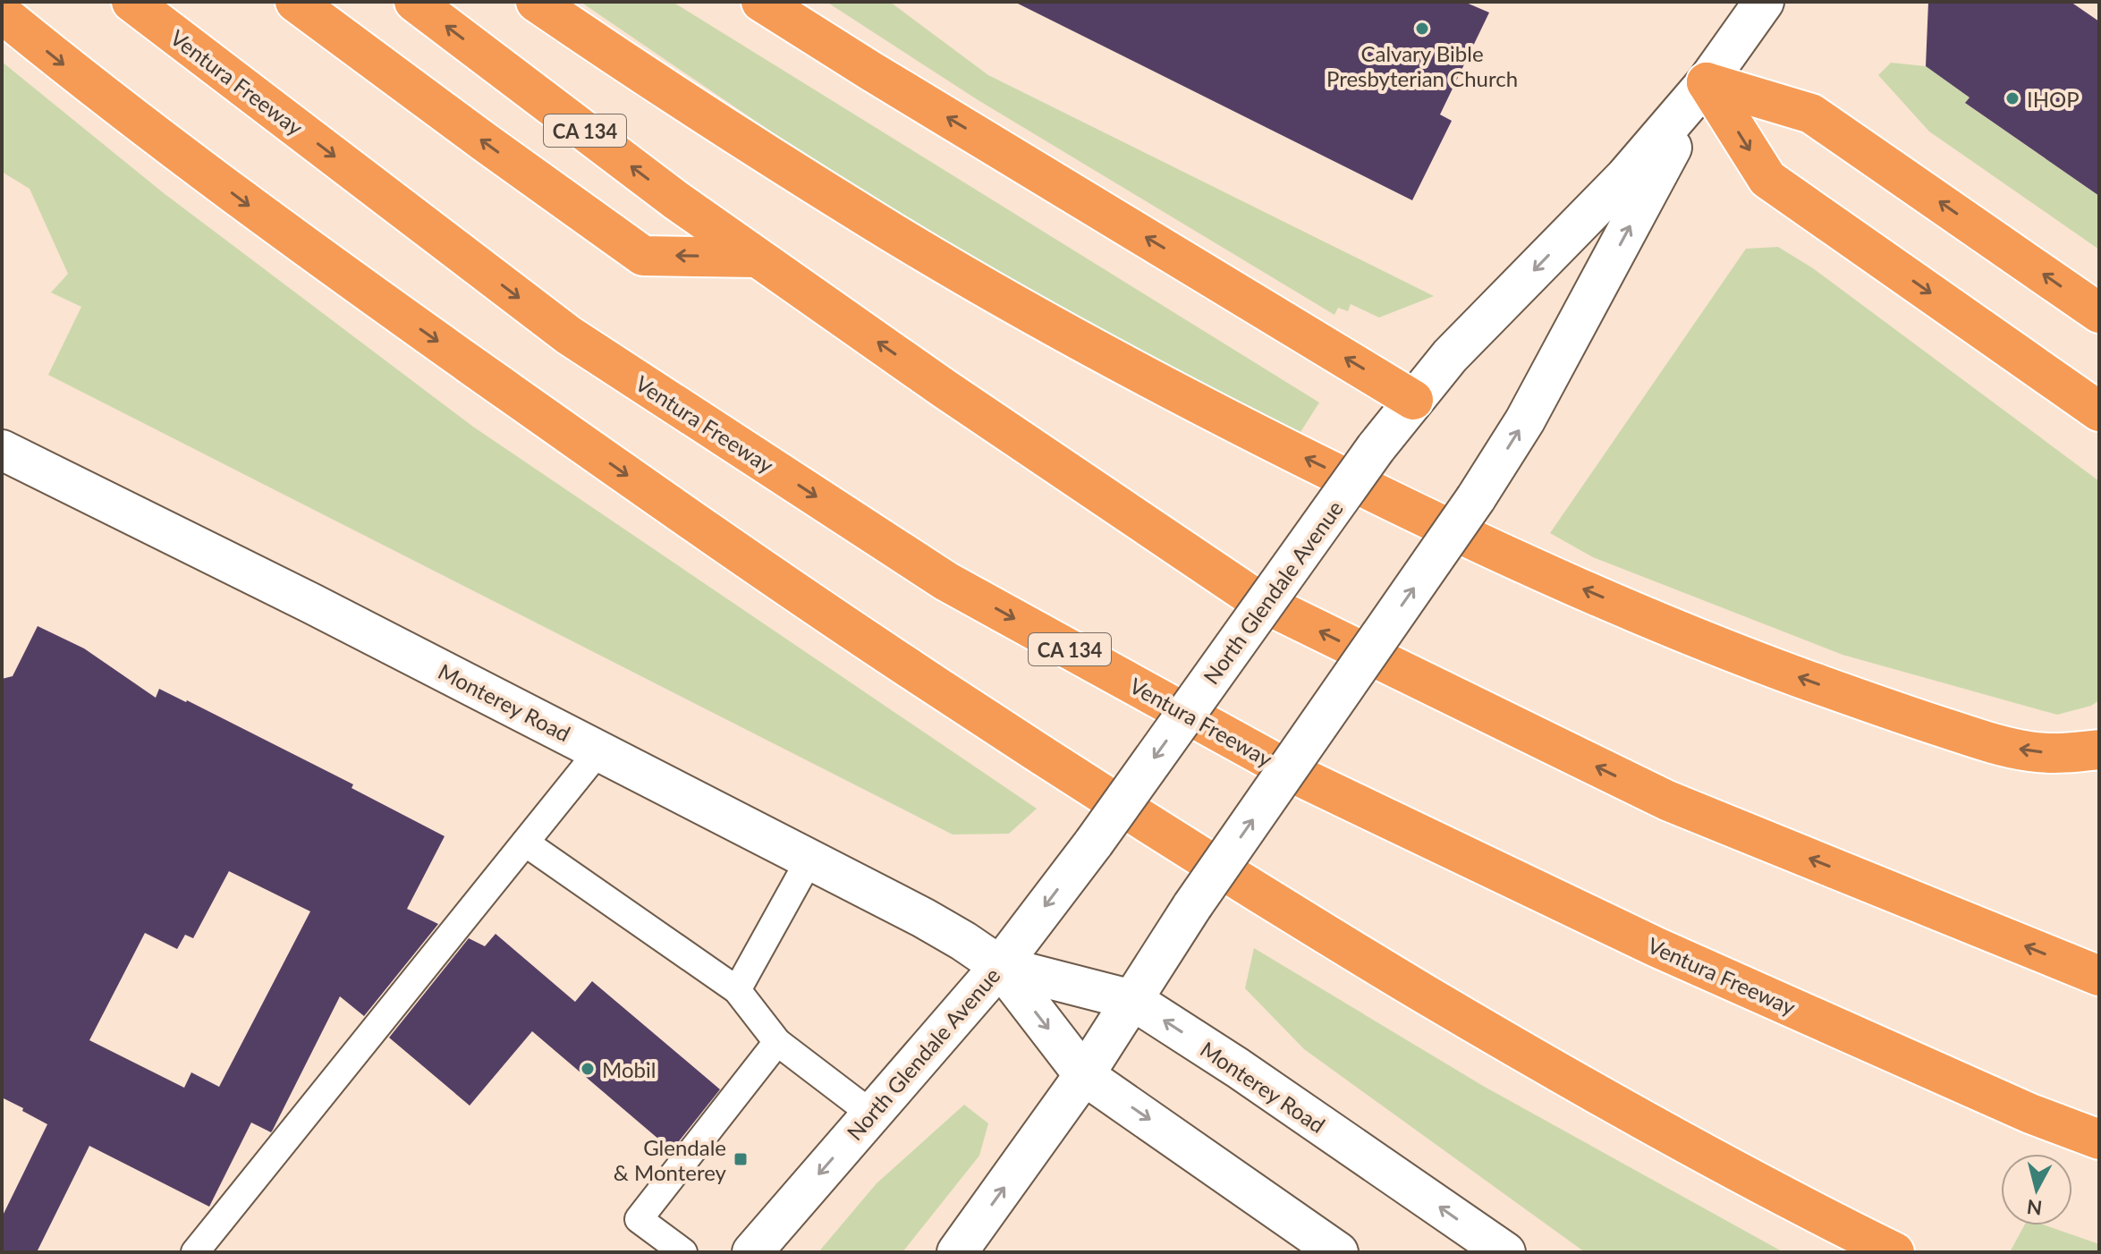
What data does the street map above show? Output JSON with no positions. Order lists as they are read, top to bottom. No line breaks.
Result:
{"streets":{"highway":["Ventura Freeway","CA 134"],"main road":["North Glendale Avenue","Monterey Road"]},"crossings":[["North Glendale Avenue","Monterey Road"]],"places":{"other":["Calvary Bible Presbyterian Church","IHOP","Mobil"],"transit":["Glendale & Monterey"]},"north":"bottom"}
